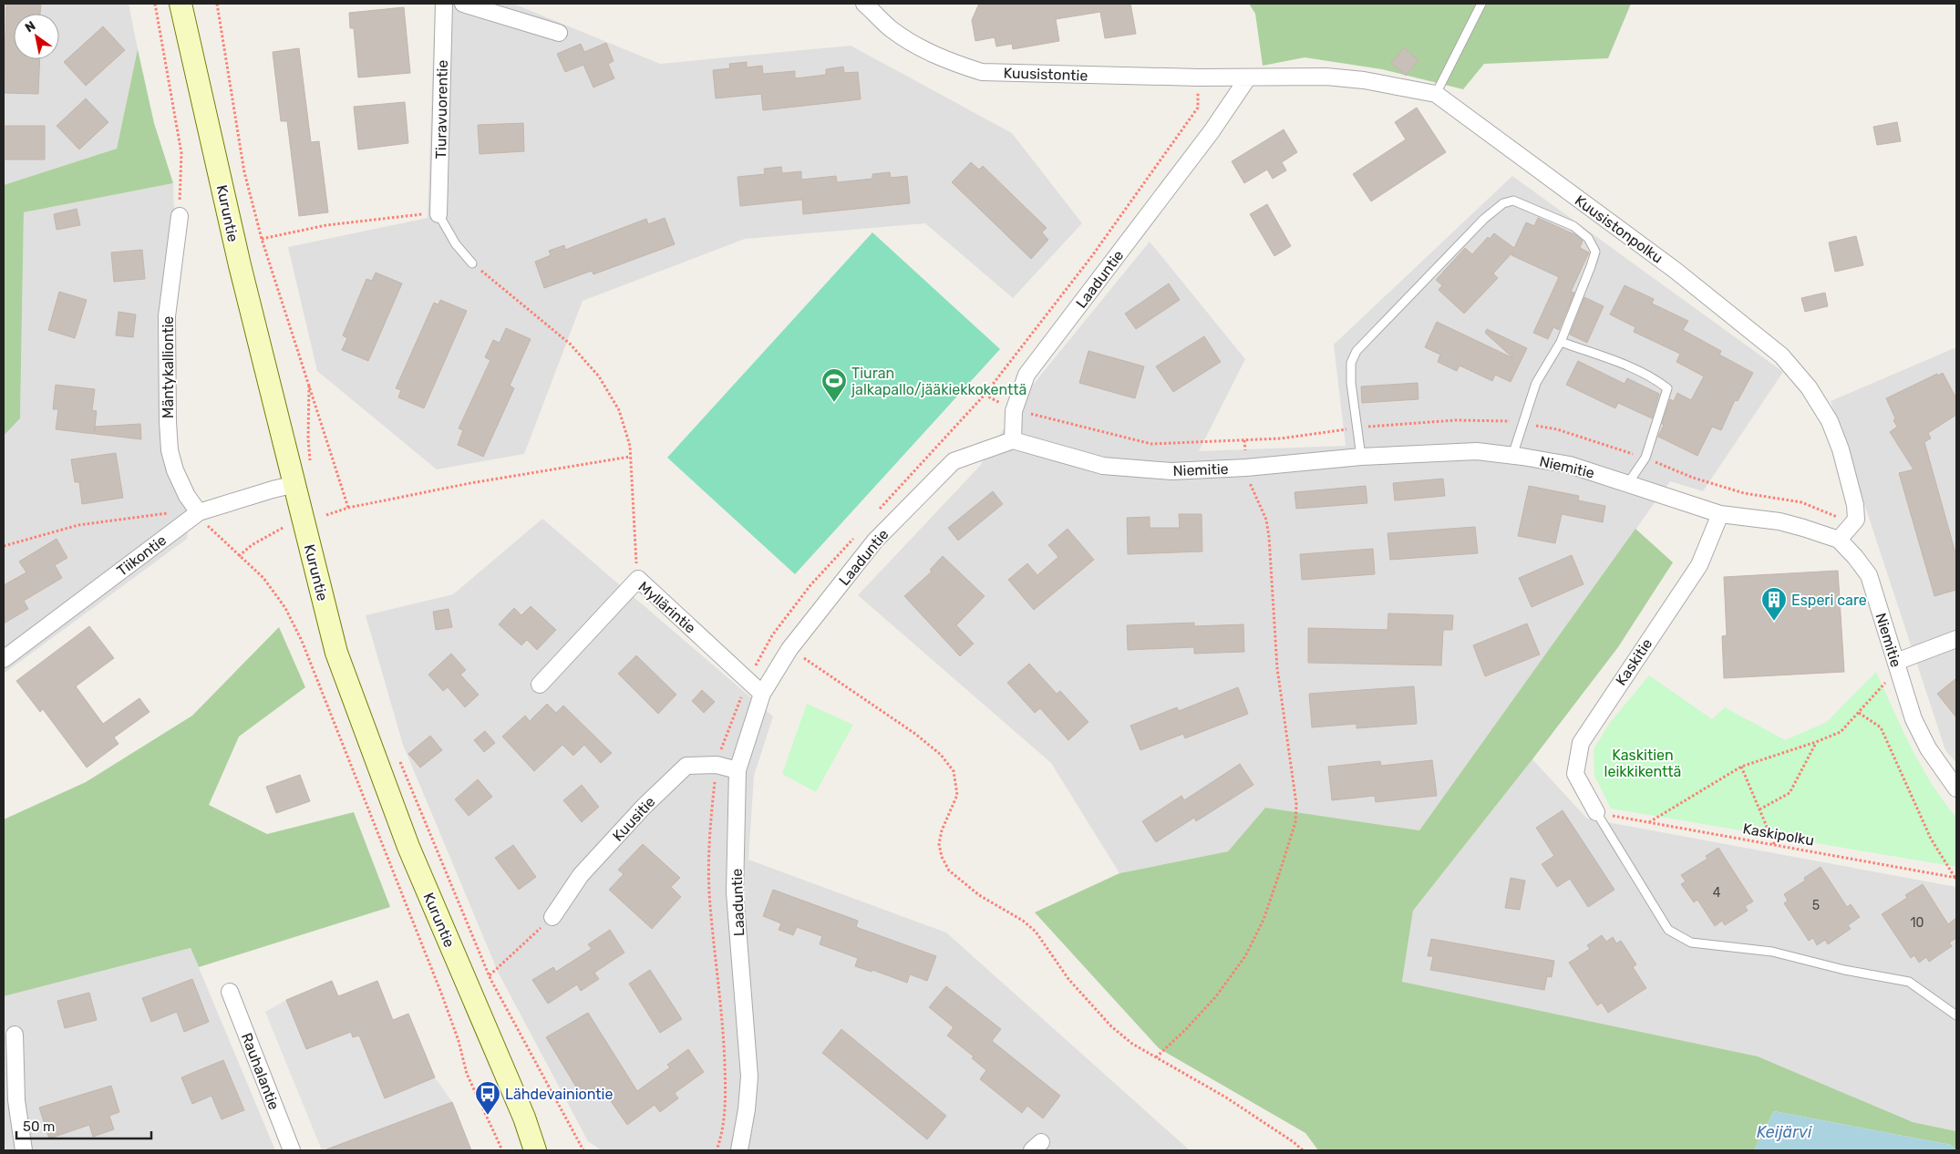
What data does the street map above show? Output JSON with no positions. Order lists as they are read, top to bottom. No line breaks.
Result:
{"streets":{"main road":["Kuruntie"],"street":["Kuusistontie","Tiuravuorentie","Kuusistonpolku","Laaduntie","Mäntykalliontie","Niemitie","Tiikontie","Myllärintie","Kaskitie","Kuusitie","Rauhalantie"],"path":["Kaskipolku"]},"crossings":[["Kuusistontie","Kuusistonpolku"],["Kuusistontie","Laaduntie"],["Kuruntie","Tiikontie"],["Kuusistonpolku","Laaduntie"],["Kuusistonpolku","Niemitie"],["Laaduntie","Niemitie"],["Laaduntie","Myllärintie"],["Laaduntie","Kuusitie"],["Mäntykalliontie","Tiikontie"],["Niemitie","Kaskitie"],["Kaskitie","Kaskipolku"]],"water":["Keijärvi"],"parks":["Kaskitien leikkikenttä"],"places":{"sports":["Tiuran jalkapallo/jääkiekkokenttä"],"building":["Esperi care"],"bus stop":["Lähdevainiontie"]},"house_numbers":["4","5","10"],"scale_bar":"50 m","north":"top left"}
